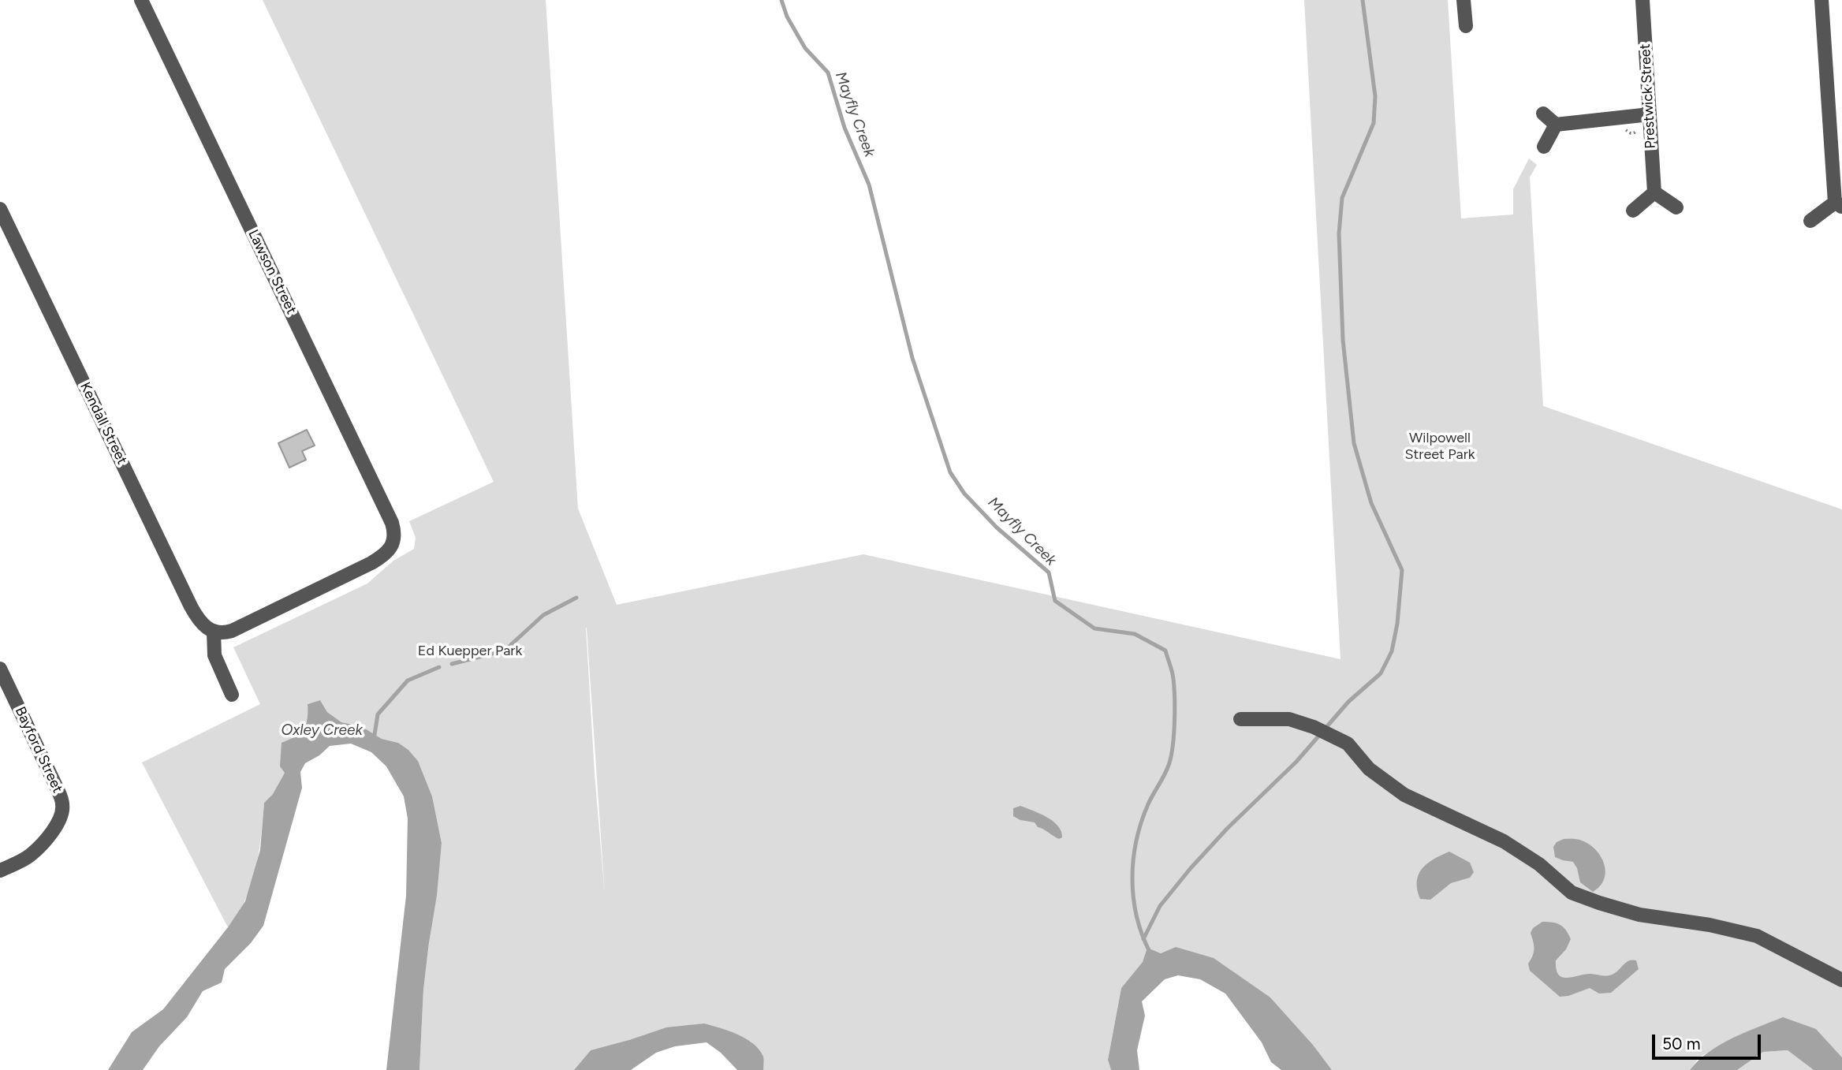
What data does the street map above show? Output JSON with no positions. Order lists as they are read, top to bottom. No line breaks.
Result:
{"streets":{"street":["Prestwick Street","Lawson Street","Kendall Street","Bayford Street"]},"crossings":[["Lawson Street","Kendall Street"]],"water":["Mayfly Creek","Oxley Creek"],"parks":["Wilpowell Street Park","Ed Kuepper Park"],"scale_bar":"50 m"}
